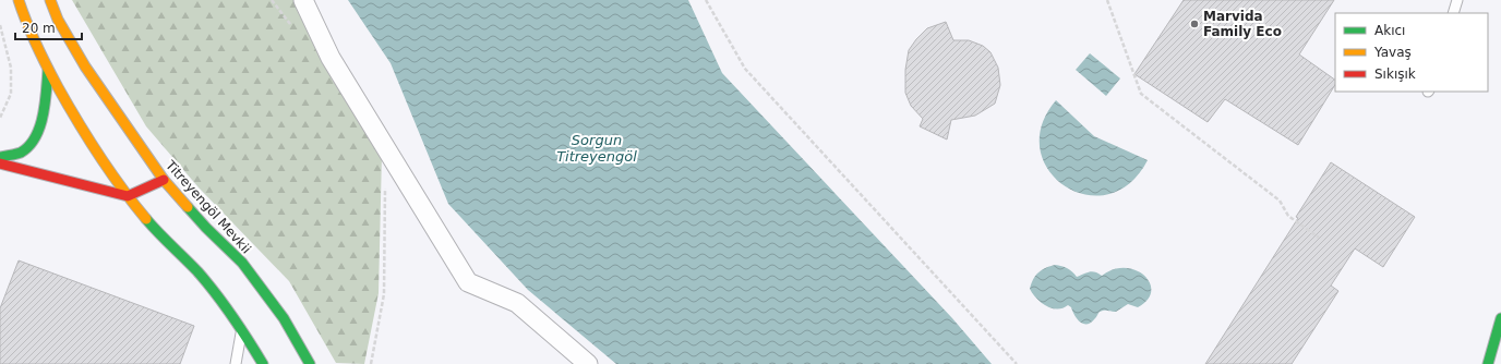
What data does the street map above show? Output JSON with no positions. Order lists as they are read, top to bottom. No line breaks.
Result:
{"streets":{"street":["Titreyengöl Mevkii"]},"water":["Sorgun Titreyengöl"],"places":["Marvida Family Eco"],"legend":["Akıcı","Yavaş","Sıkışık"],"scale_bar":"20 m"}
